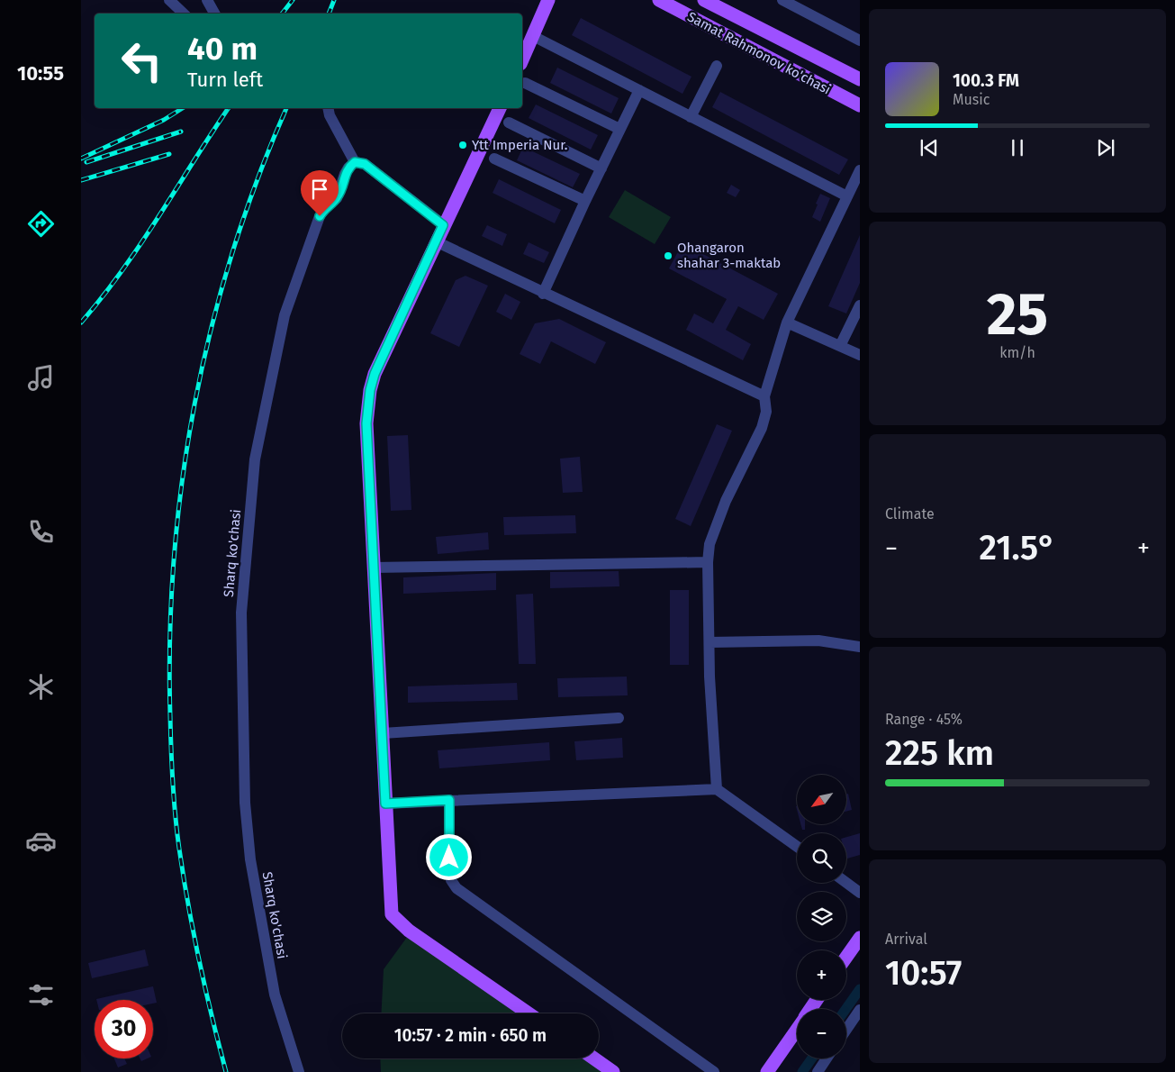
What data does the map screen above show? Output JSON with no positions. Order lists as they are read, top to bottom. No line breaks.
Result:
{"streets":{"main road":["Samat Rahmonov ko'chasi"],"street":["Sharq ko'chasi"]},"places":["Ytt Imperia Nur.","Ohangaron shahar 3-maktab"],"north":"bottom left","page":{"tabs":"10:55","turn":["40 m","Turn left"],"song":["100.3 FM","Music"],"tile":[["25","km/h"],"Climate",["Range · 45%","225 km"],["Arrival","10:57"]],"heat":["−","21.5°","+"],"map_buttons":["+","−"],"limit":"30","trip":"10:57 · 2 min · 650 m"}}
